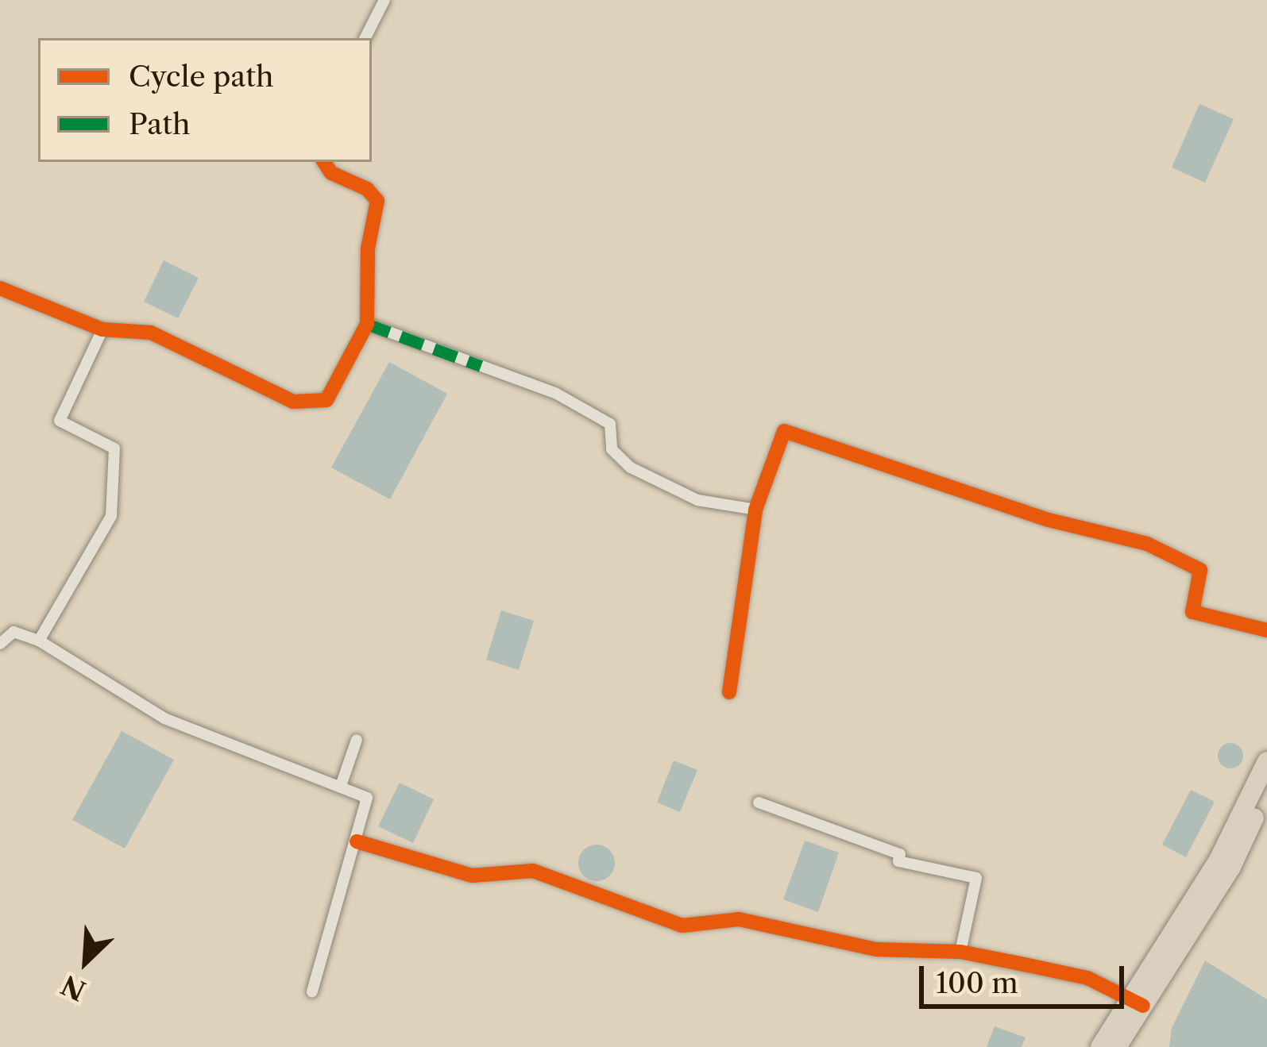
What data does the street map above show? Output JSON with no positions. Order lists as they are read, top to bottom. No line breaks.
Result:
{"legend":["Cycle path","Path"],"scale_bar":"100 m","north":"bottom left"}
